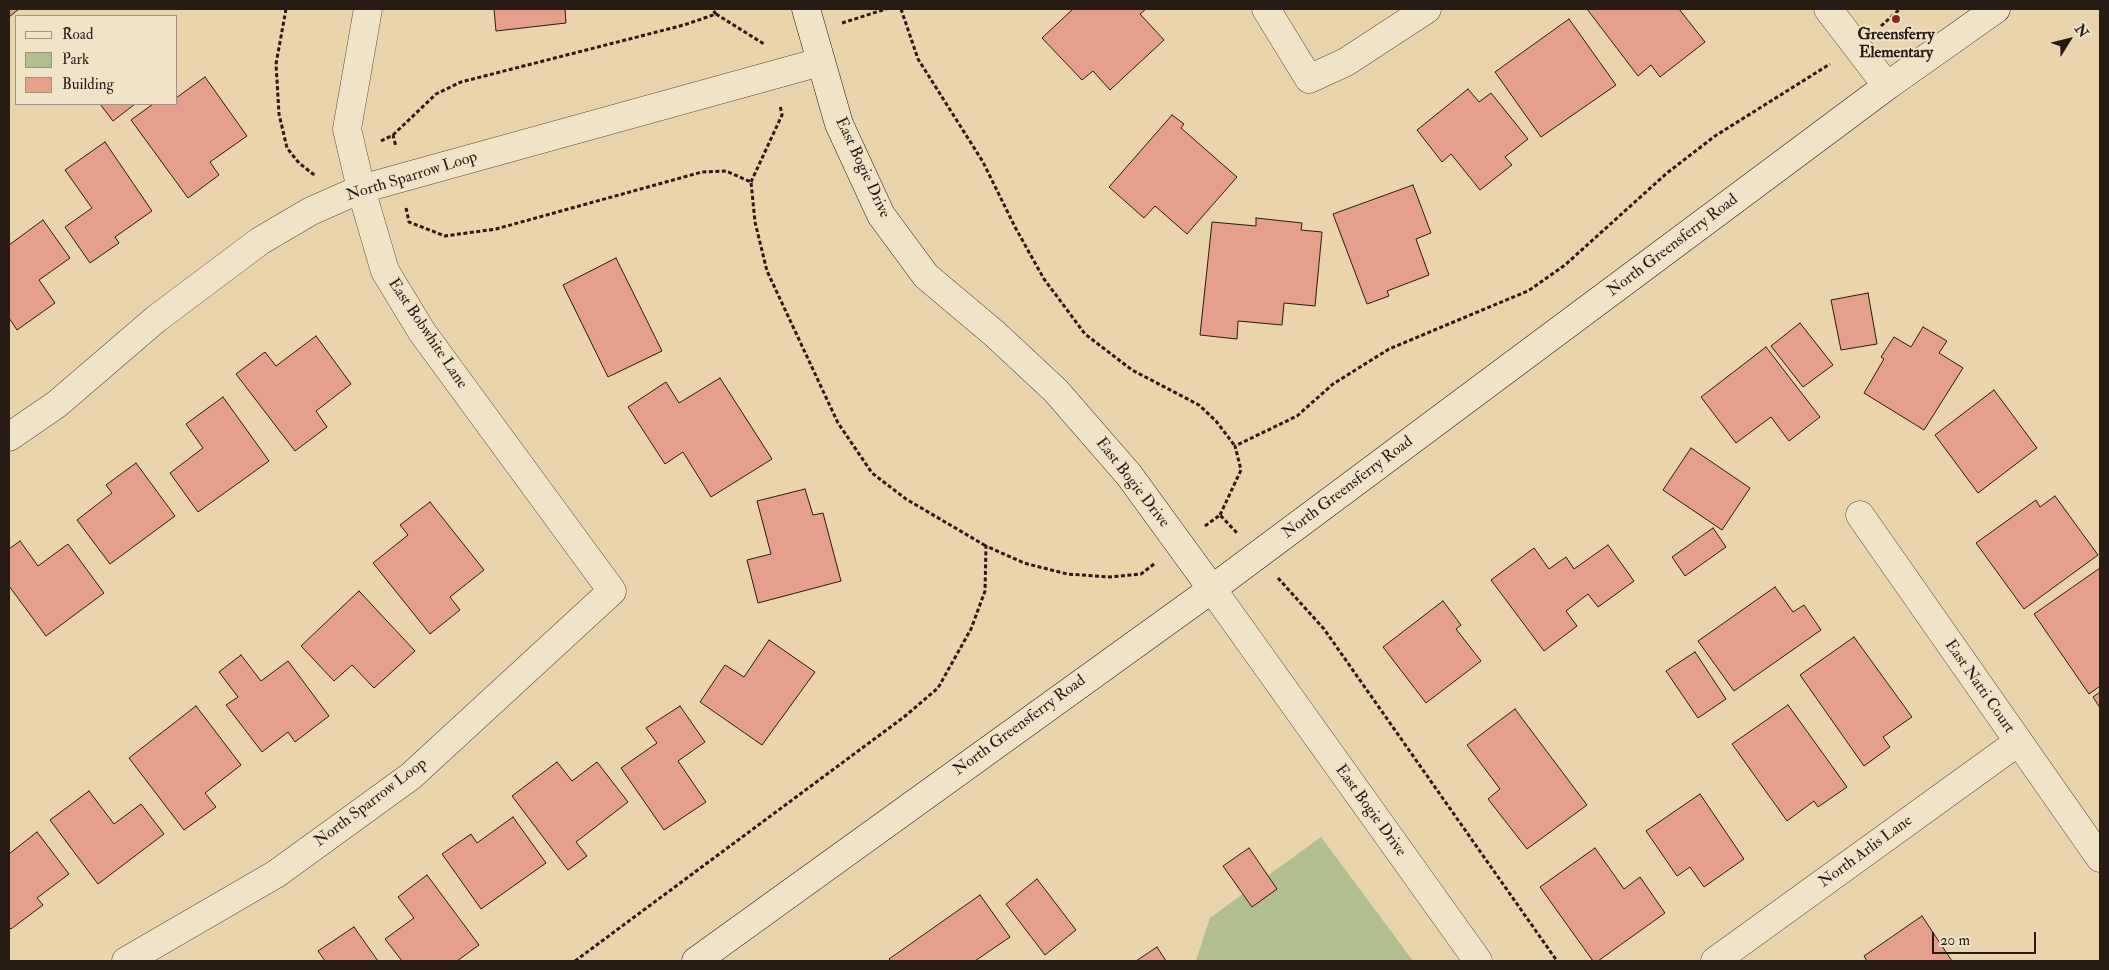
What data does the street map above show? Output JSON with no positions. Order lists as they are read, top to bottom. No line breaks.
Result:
{"streets":{"street":["East Bogie Drive","North Sparrow Loop","North Greensferry Road","East Bobwhite Lane","East Natti Court","North Arlis Lane"]},"crossings":[["East Bogie Drive","North Sparrow Loop"],["East Bogie Drive","North Greensferry Road"],["North Sparrow Loop","East Bobwhite Lane"],["East Natti Court","North Arlis Lane"]],"places":["Greensferry Elementary"],"legend":["Road","Park","Building"],"scale_bar":"20 m","north":"top right"}
